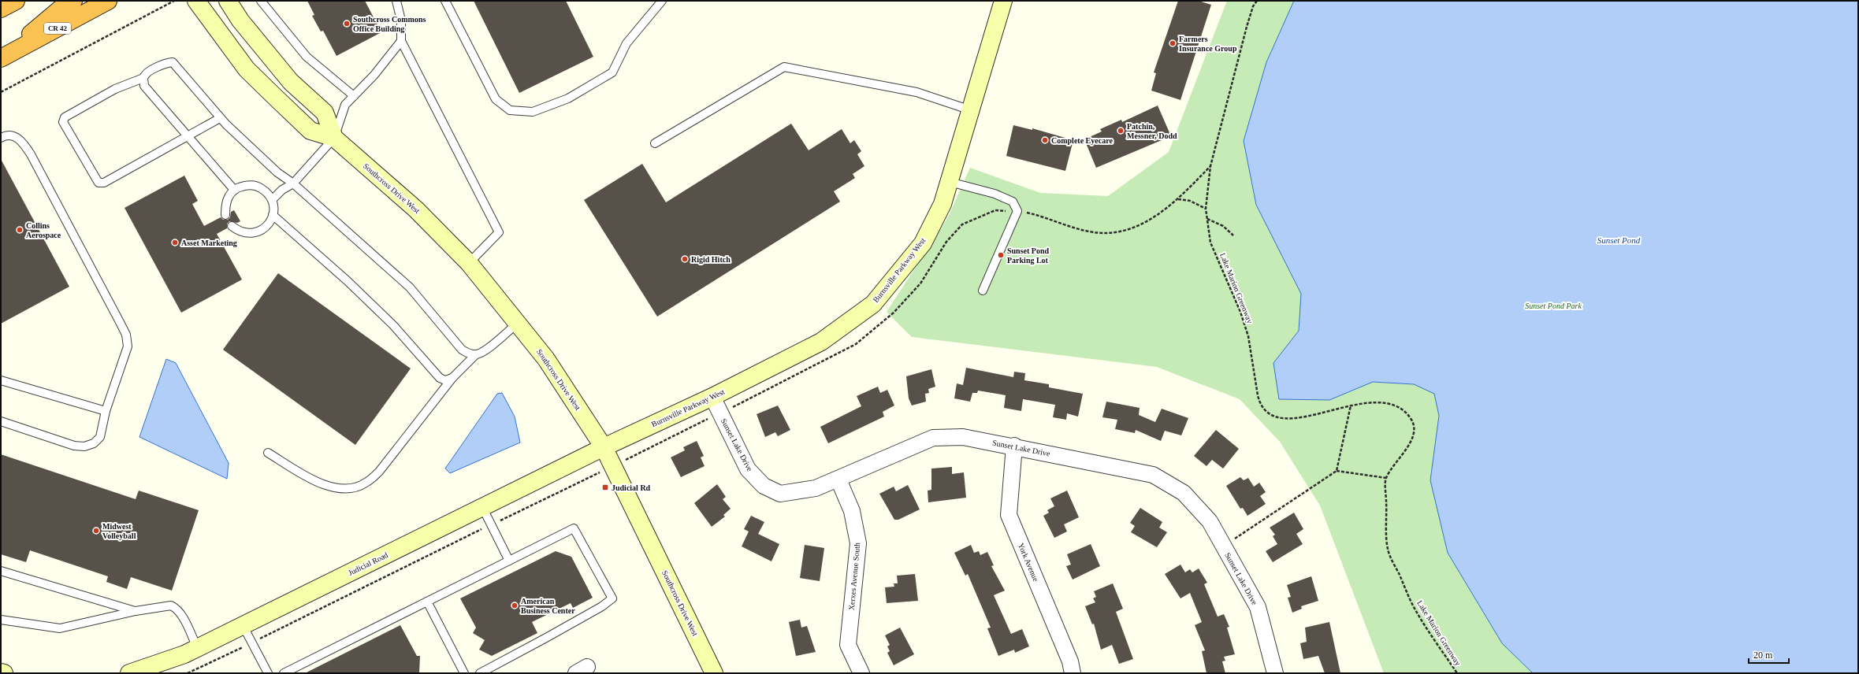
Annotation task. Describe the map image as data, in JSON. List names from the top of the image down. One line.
{"streets":{"highway":["CR 42"],"street":["Southcross Drive West","Burnsville Parkway West","Sunset Lake Drive","York Avenue","Judicial Road","Xerxes Avenue South"],"path":["Lake Marion Greenway"]},"crossings":[["Southcross Drive West","Burnsville Parkway West"],["Southcross Drive West","Judicial Road"],["Burnsville Parkway West","Sunset Lake Drive"],["Burnsville Parkway West","Judicial Road"],["Sunset Lake Drive","York Avenue"],["Sunset Lake Drive","Xerxes Avenue South"]],"water":["Sunset Pond"],"parks":["Sunset Pond Park"],"places":{"other":["Southcross Commons Office Building","Farmers Insurance Group","Patchin, Messner, Dodd","Complete Eyecare","Collins Aerospace","Asset Marketing","Sunset Pond Parking Lot","Rigid Hitch","Midwest Volleyball","American Business Center"],"transit":["Judicial Rd"]},"scale_bar":"20 m"}
